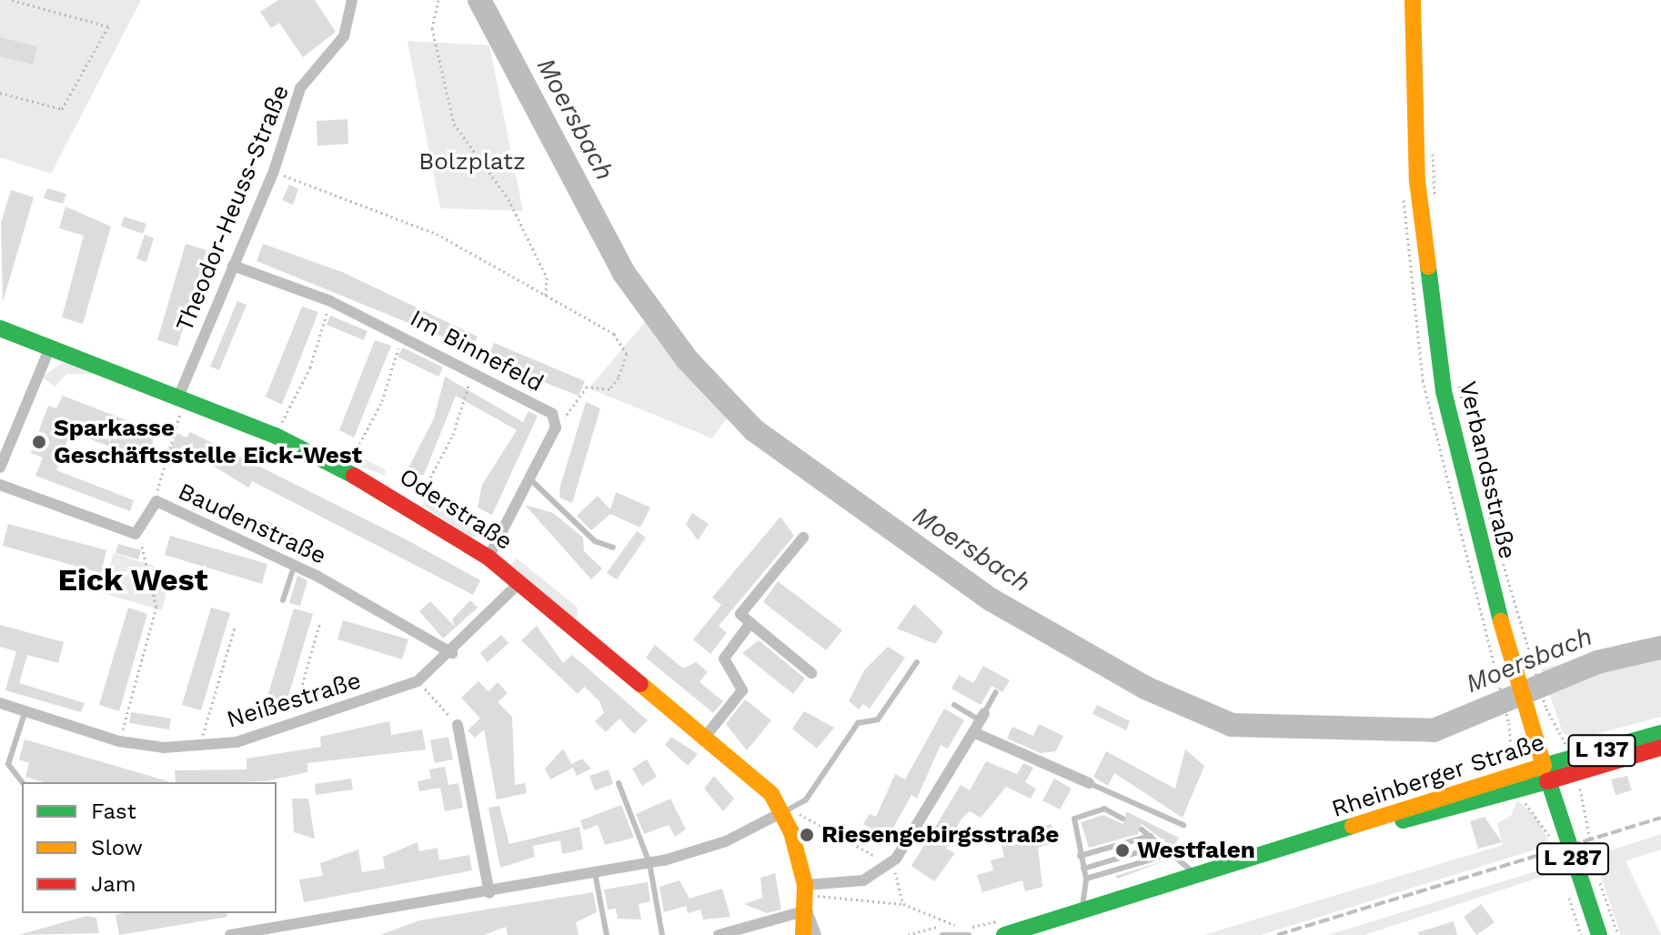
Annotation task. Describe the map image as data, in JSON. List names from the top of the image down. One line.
{"streets":{"main road":["Verbandsstraße","Oderstraße","L 137","Rheinberger Straße","L 287"],"street":["Theodor-Heuss-Straße","Im Binnefeld","Baudenstraße","Neißestraße"]},"crossings":[["Theodor-Heuss-Straße","Im Binnefeld"],["Theodor-Heuss-Straße","Oderstraße"],["Im Binnefeld","Oderstraße"],["Verbandsstraße","Rheinberger Straße"],["Oderstraße","Neißestraße"],["Baudenstraße","Neißestraße"]],"districts":["Eick West"],"water":["Moersbach"],"parks":["Bolzplatz"],"places":["Sparkasse Geschäftsstelle Eick-West","Riesengebirgsstraße","Westfalen"],"legend":["Fast","Slow","Jam"]}
